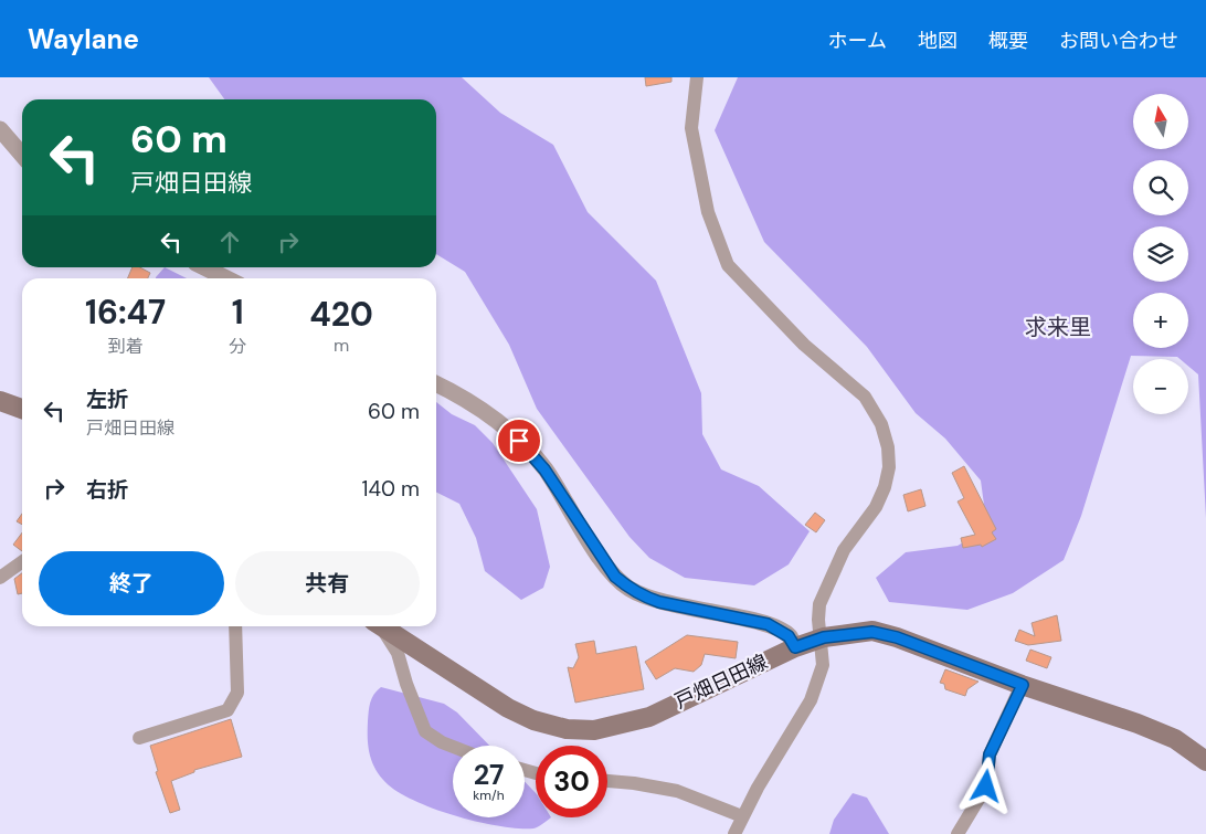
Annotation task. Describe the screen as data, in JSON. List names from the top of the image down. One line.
{"streets":{"main road":["戸畑日田線"]},"districts":["求来里"],"north":"top","page":{"header":"Waylane","nav":["ホーム","地図","概要","お問い合わせ"],"map_buttons":["+","−"],"turn":["60 m","戸畑日田線"],"eta":["16:47","到着","1","分","420","m"],"list":[{"name":"左折","note":"戸畑日田線","value":"60 m"},{"name":"右折","value":"140 m"}],"buttons":["終了","共有"],"speed":"27 km/h","limit":"30"}}
